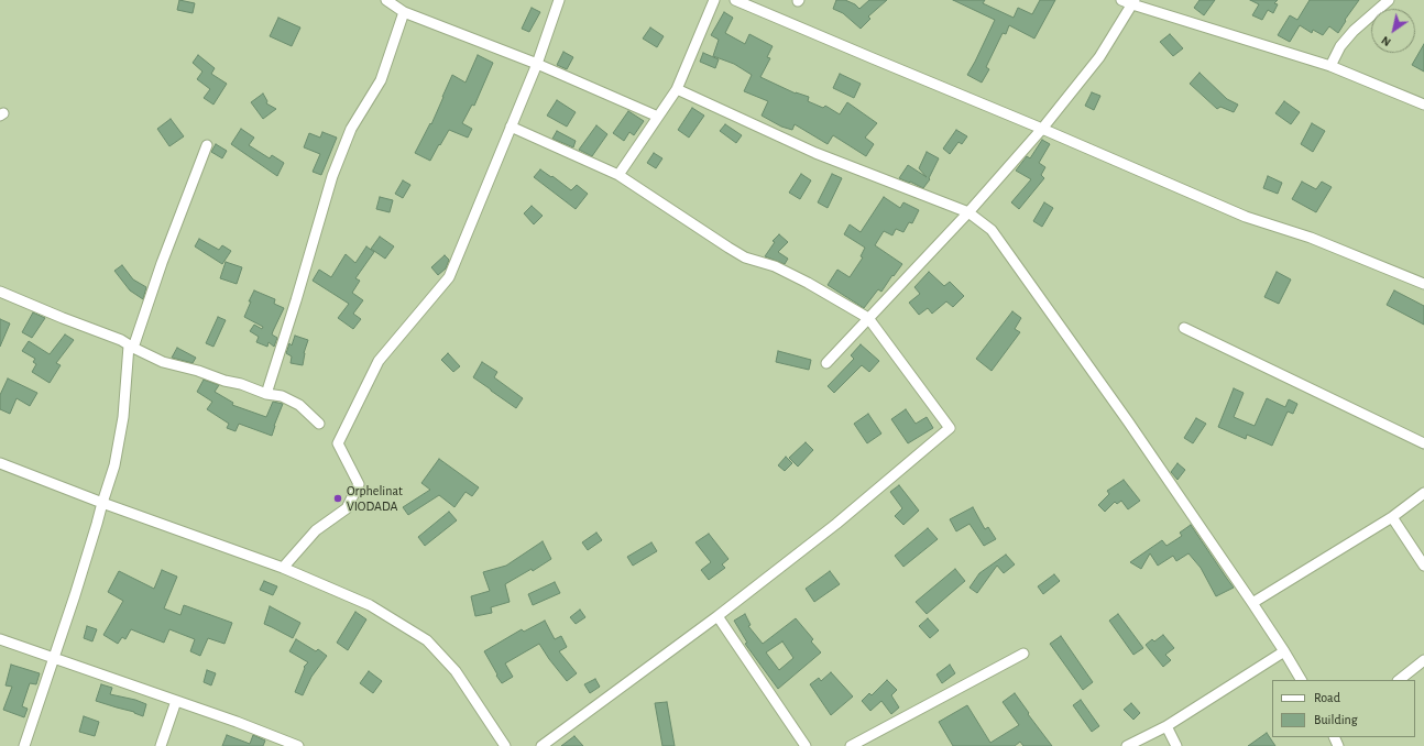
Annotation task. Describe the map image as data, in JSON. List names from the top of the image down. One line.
{"places":["Orphelinat VIODADA"],"legend":["Road","Building"],"north":"bottom left"}
